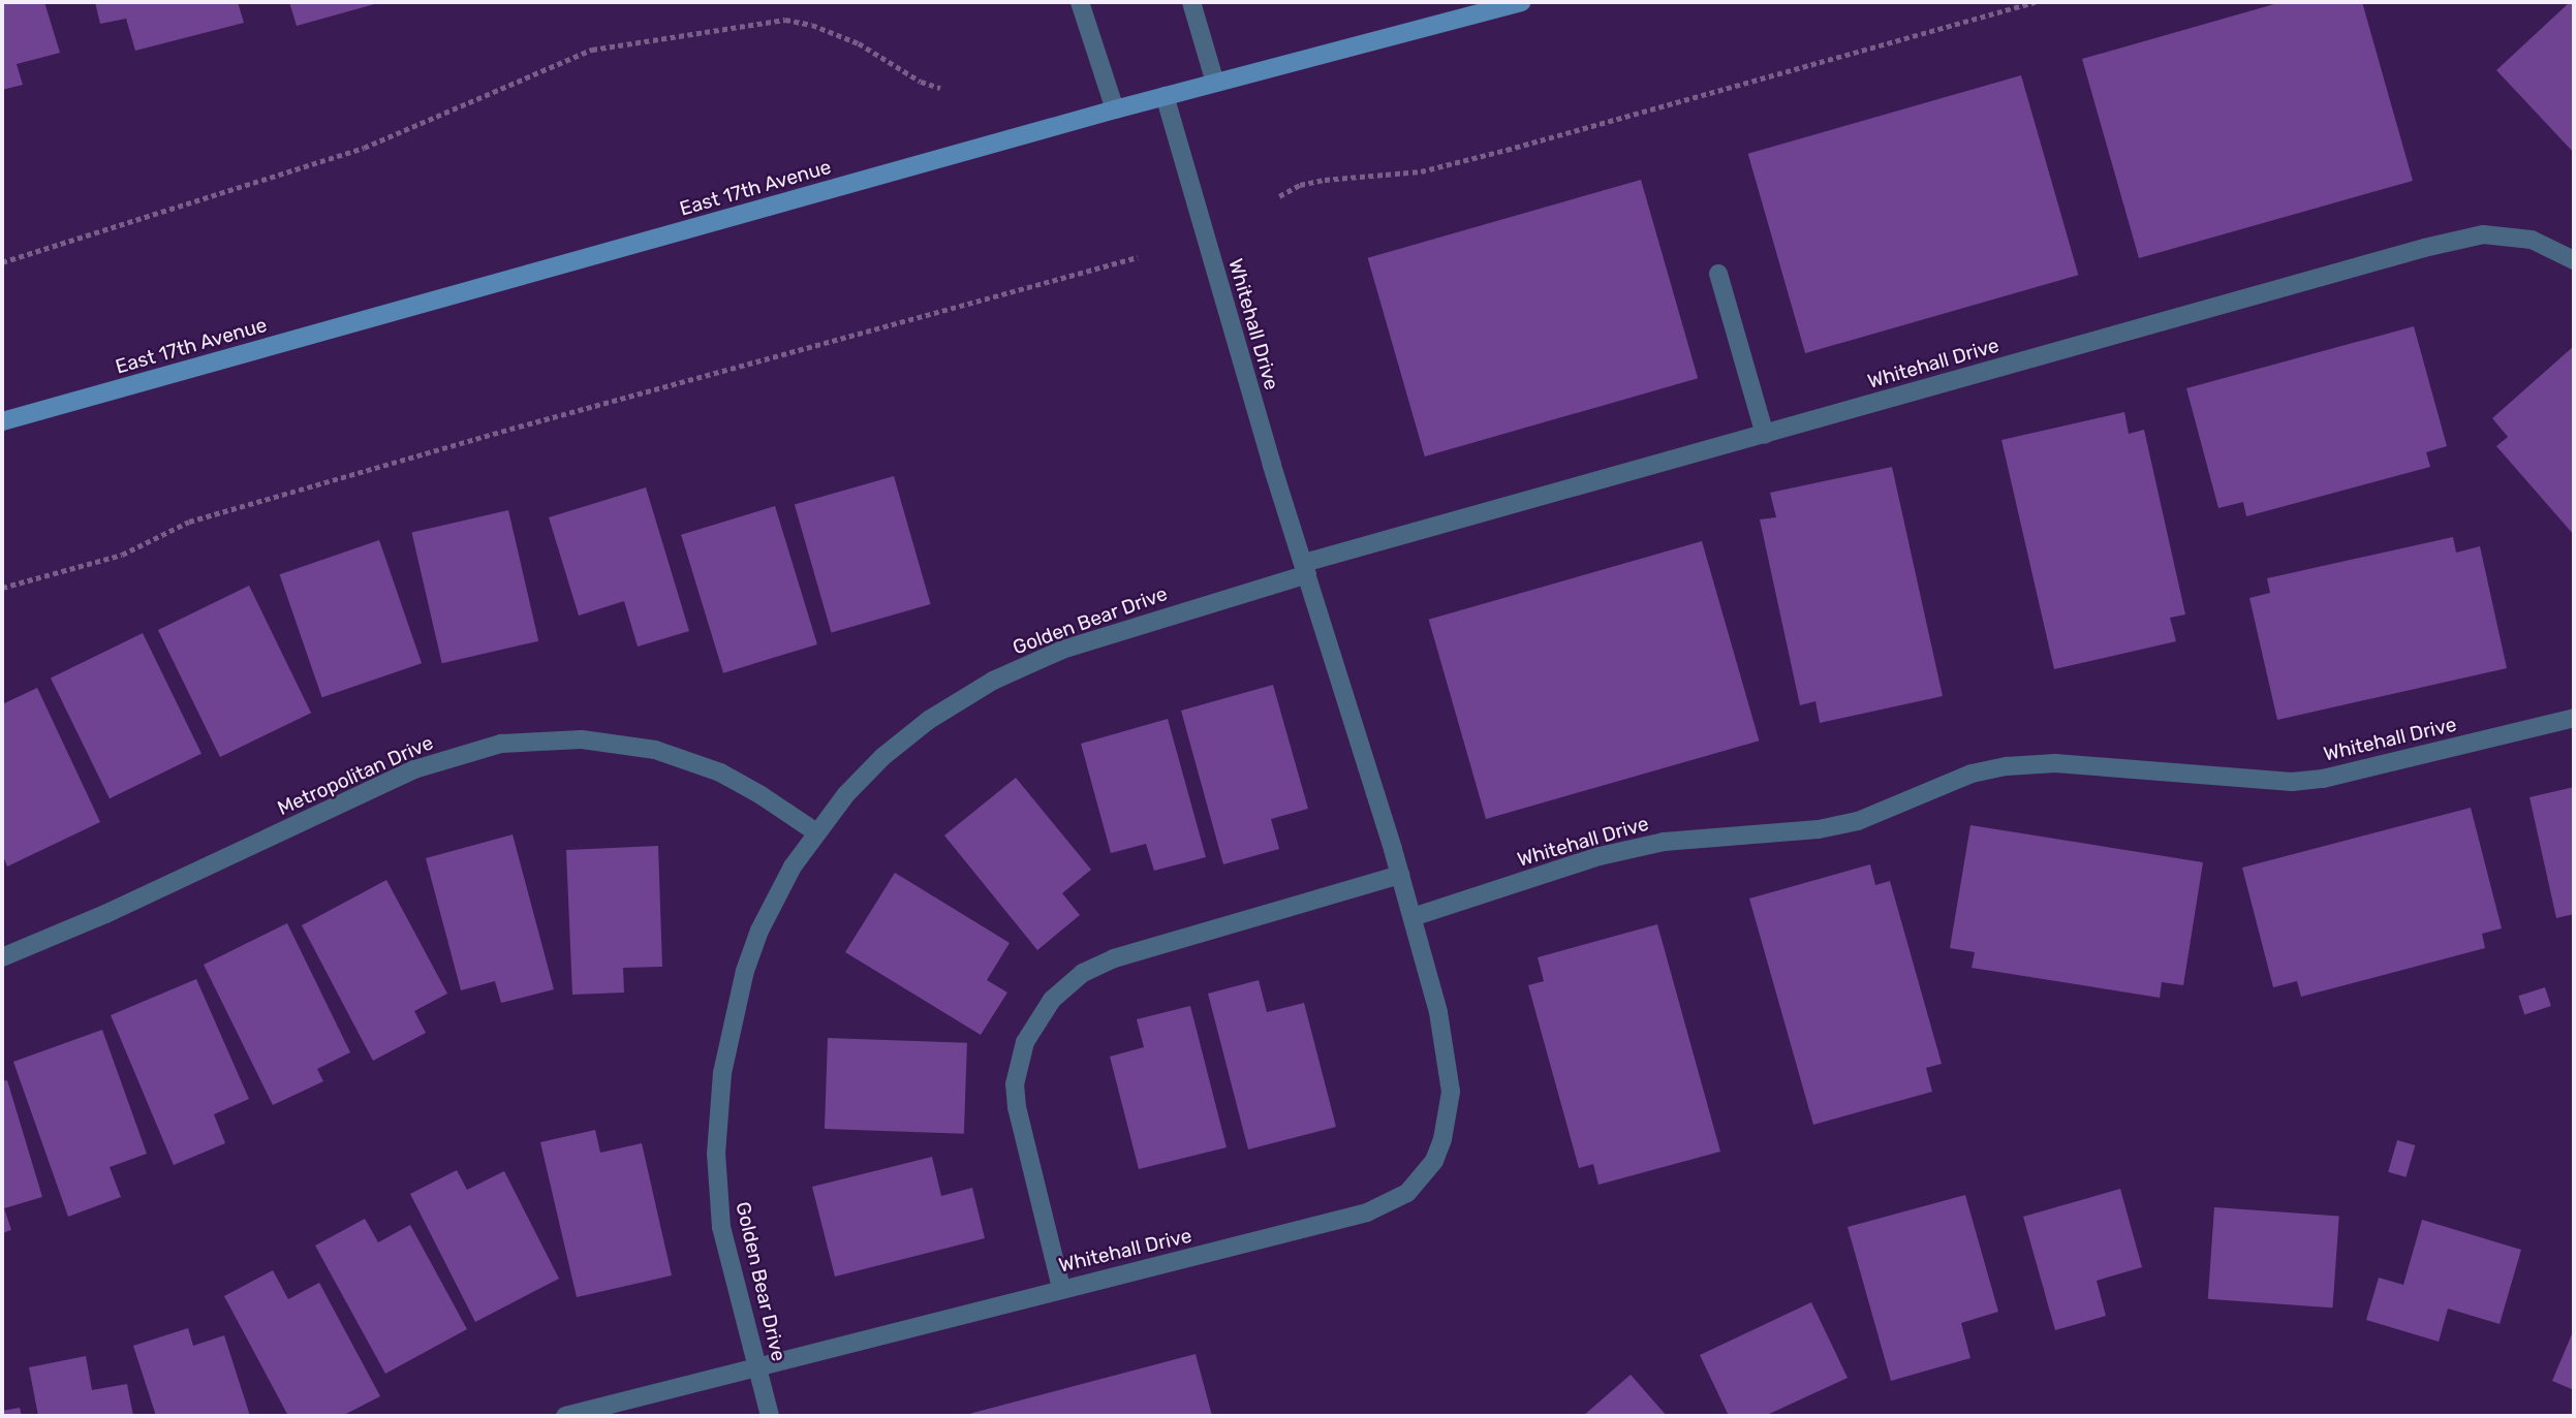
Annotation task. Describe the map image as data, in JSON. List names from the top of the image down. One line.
{"streets":{"main road":["East 17th Avenue"],"street":["Whitehall Drive","Golden Bear Drive","Metropolitan Drive"]},"crossings":[["East 17th Avenue","Whitehall Drive"],["Whitehall Drive","Golden Bear Drive"],["Golden Bear Drive","Metropolitan Drive"]]}
